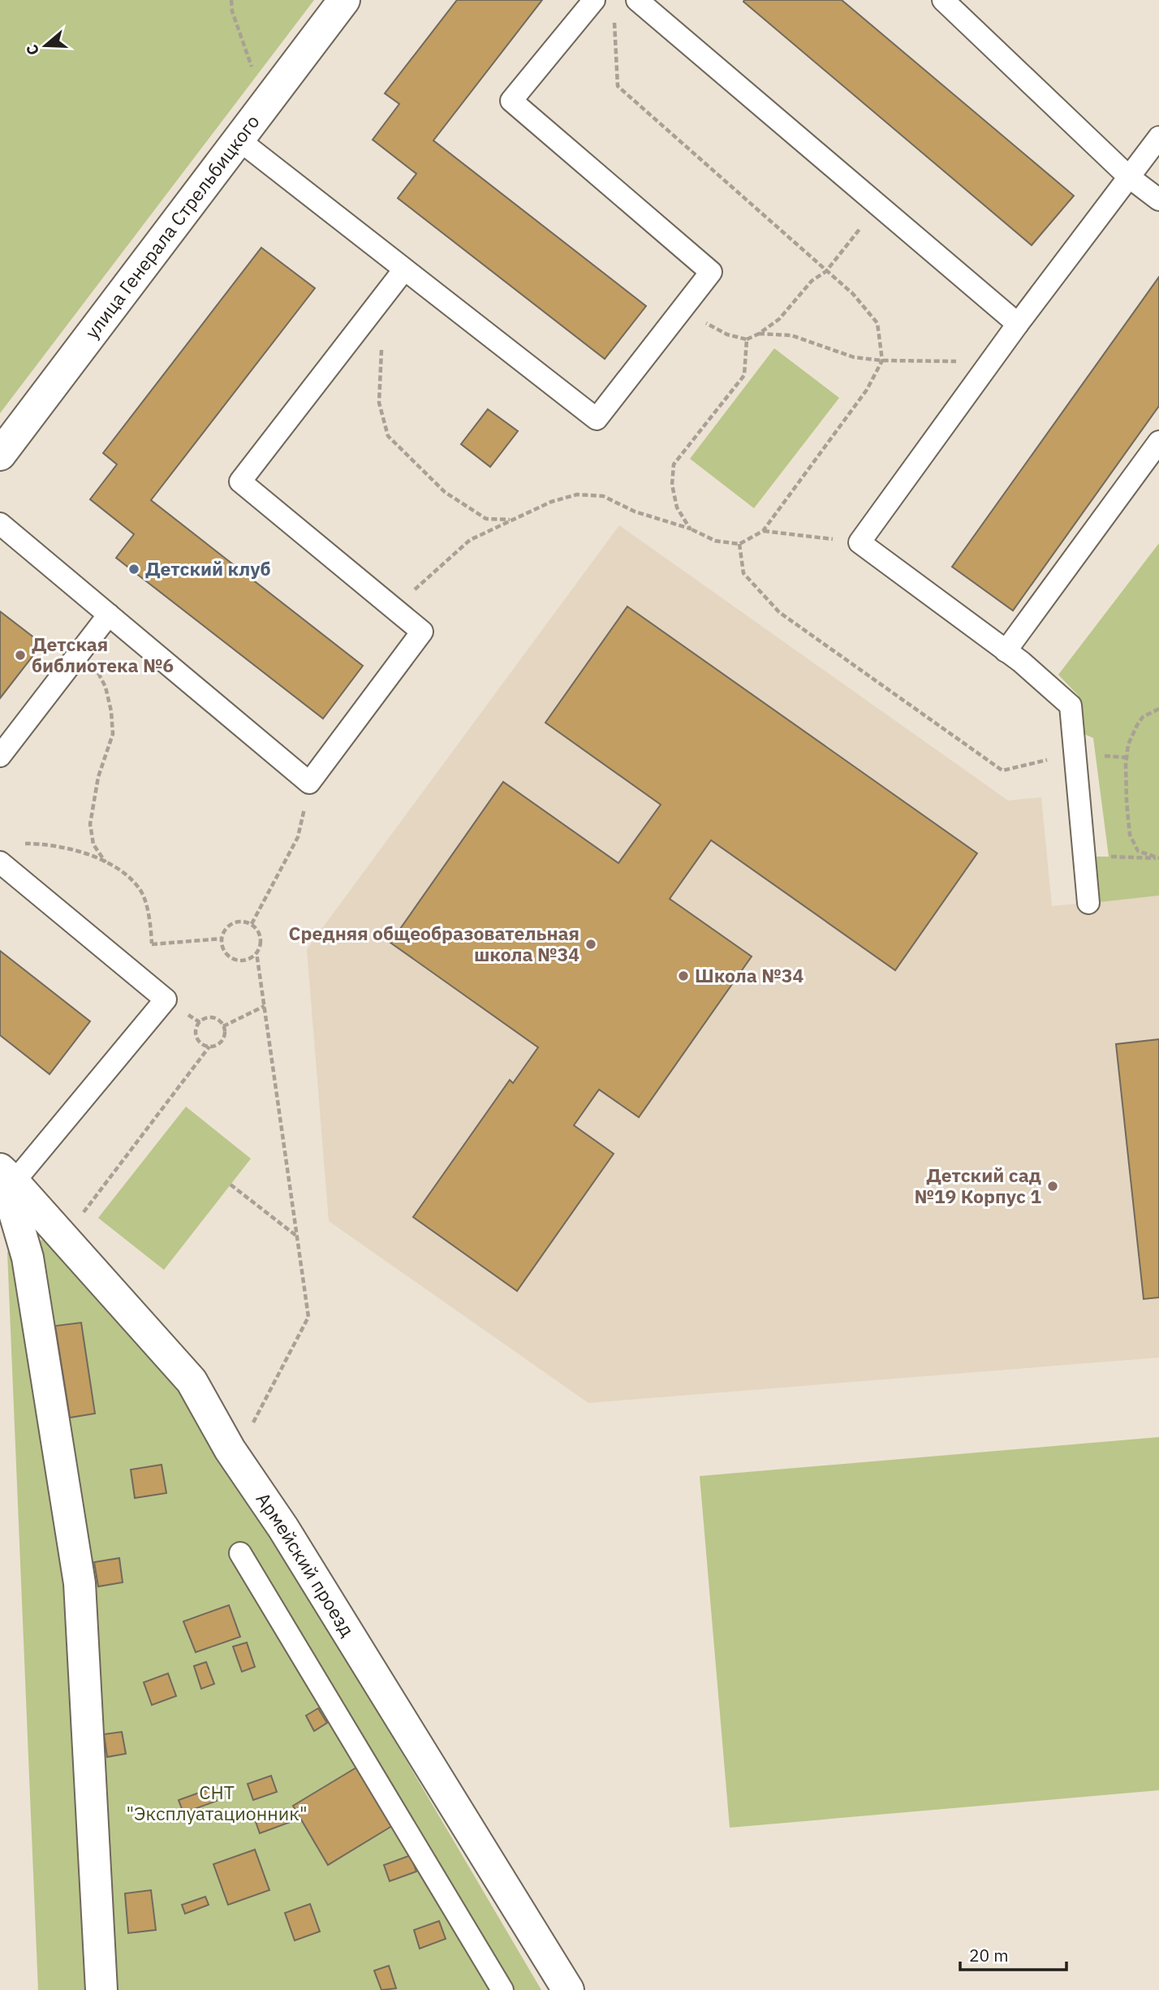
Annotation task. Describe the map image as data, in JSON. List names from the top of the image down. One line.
{"streets":{"street":["улица Генерала Стрельбицкого","Армейский проезд"]},"parks":["СНТ \"Эксплуатационник\""],"places":["Детский клуб","Детская библиотека №6","Средняя общеобразовательная школа №34","Школа №34","Детский сад №19 Корпус 1"],"scale_bar":"20 m","north":"left"}
